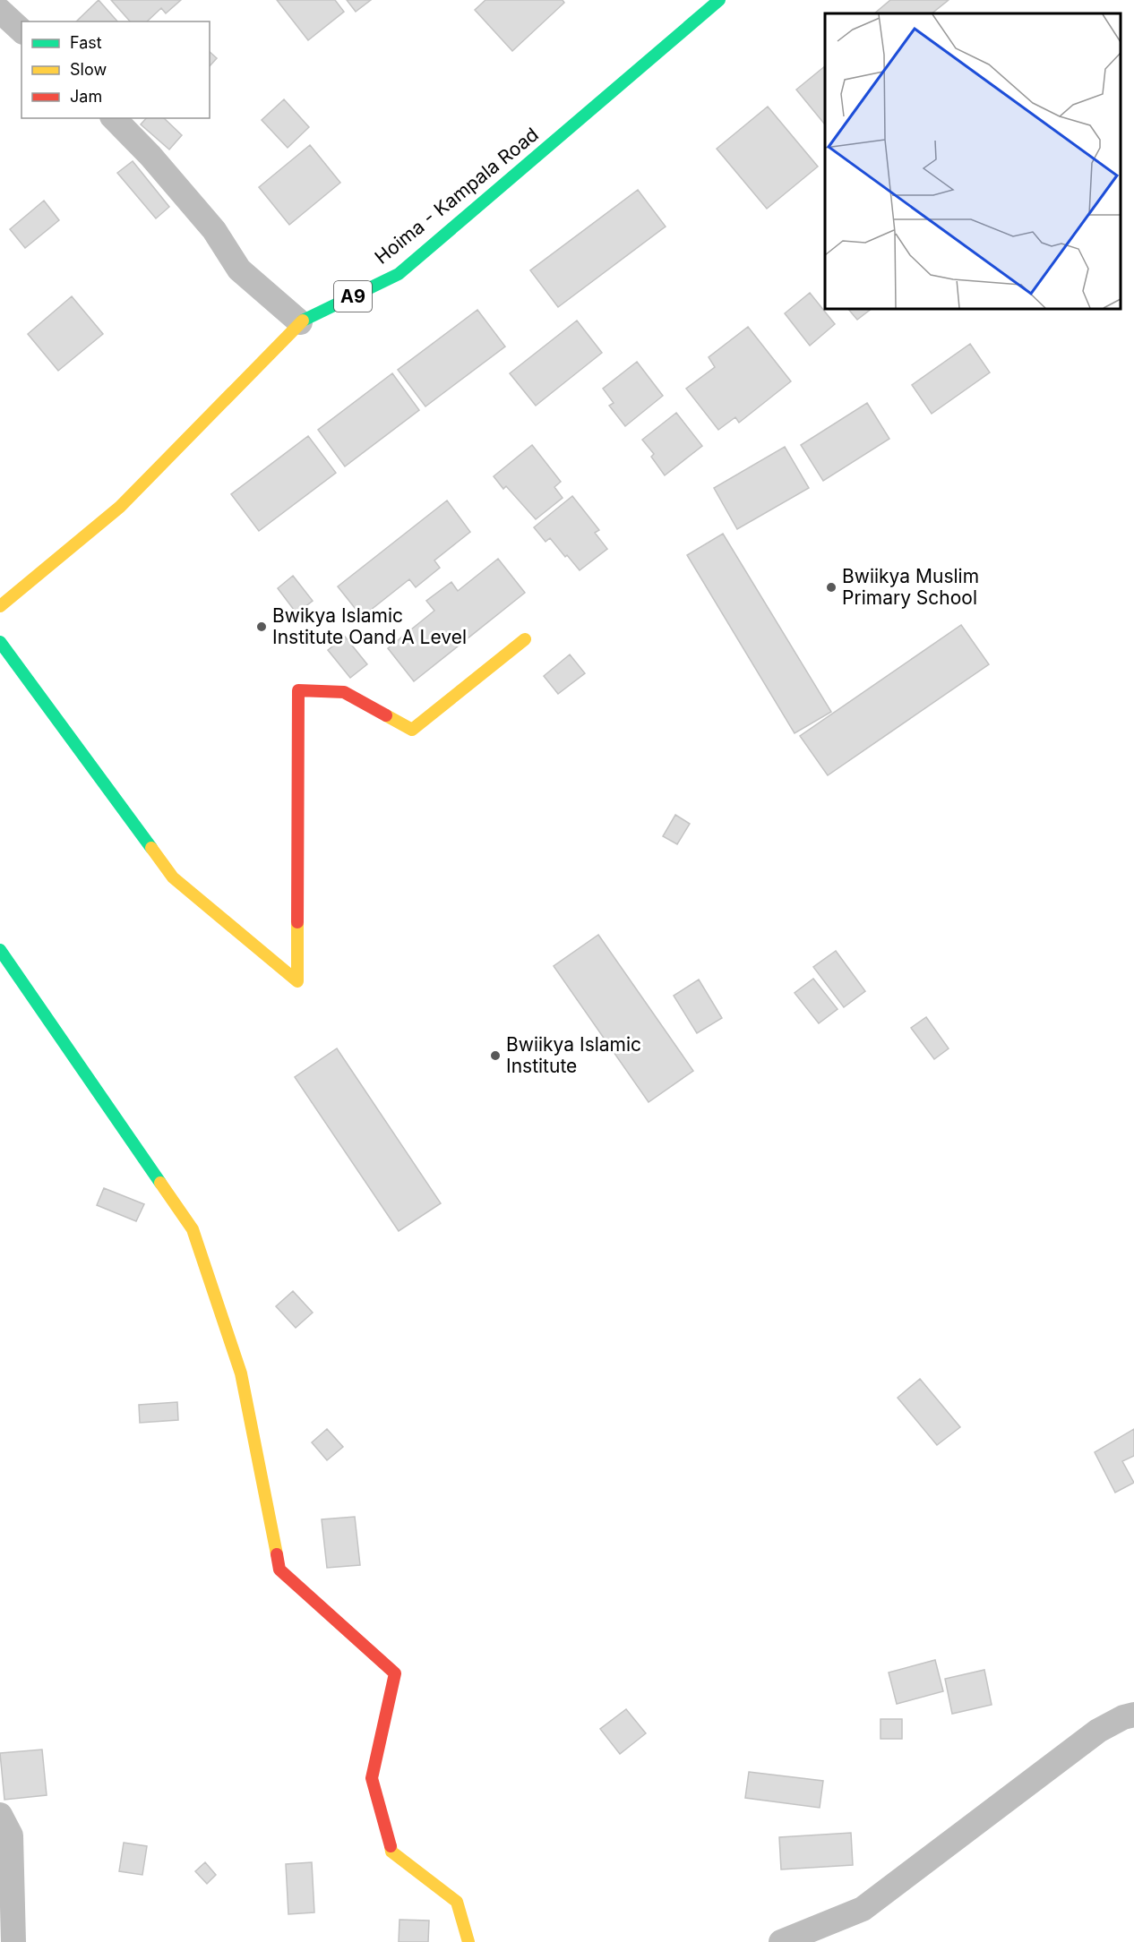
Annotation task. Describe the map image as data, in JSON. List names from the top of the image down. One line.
{"streets":{"street":["Hoima - Kampala Road","A9"]},"places":["Bwiikya Muslim Primary School","Bwikya Islamic Institute Oand A Level","Bwiikya Islamic Institute"],"legend":["Fast","Slow","Jam"]}
